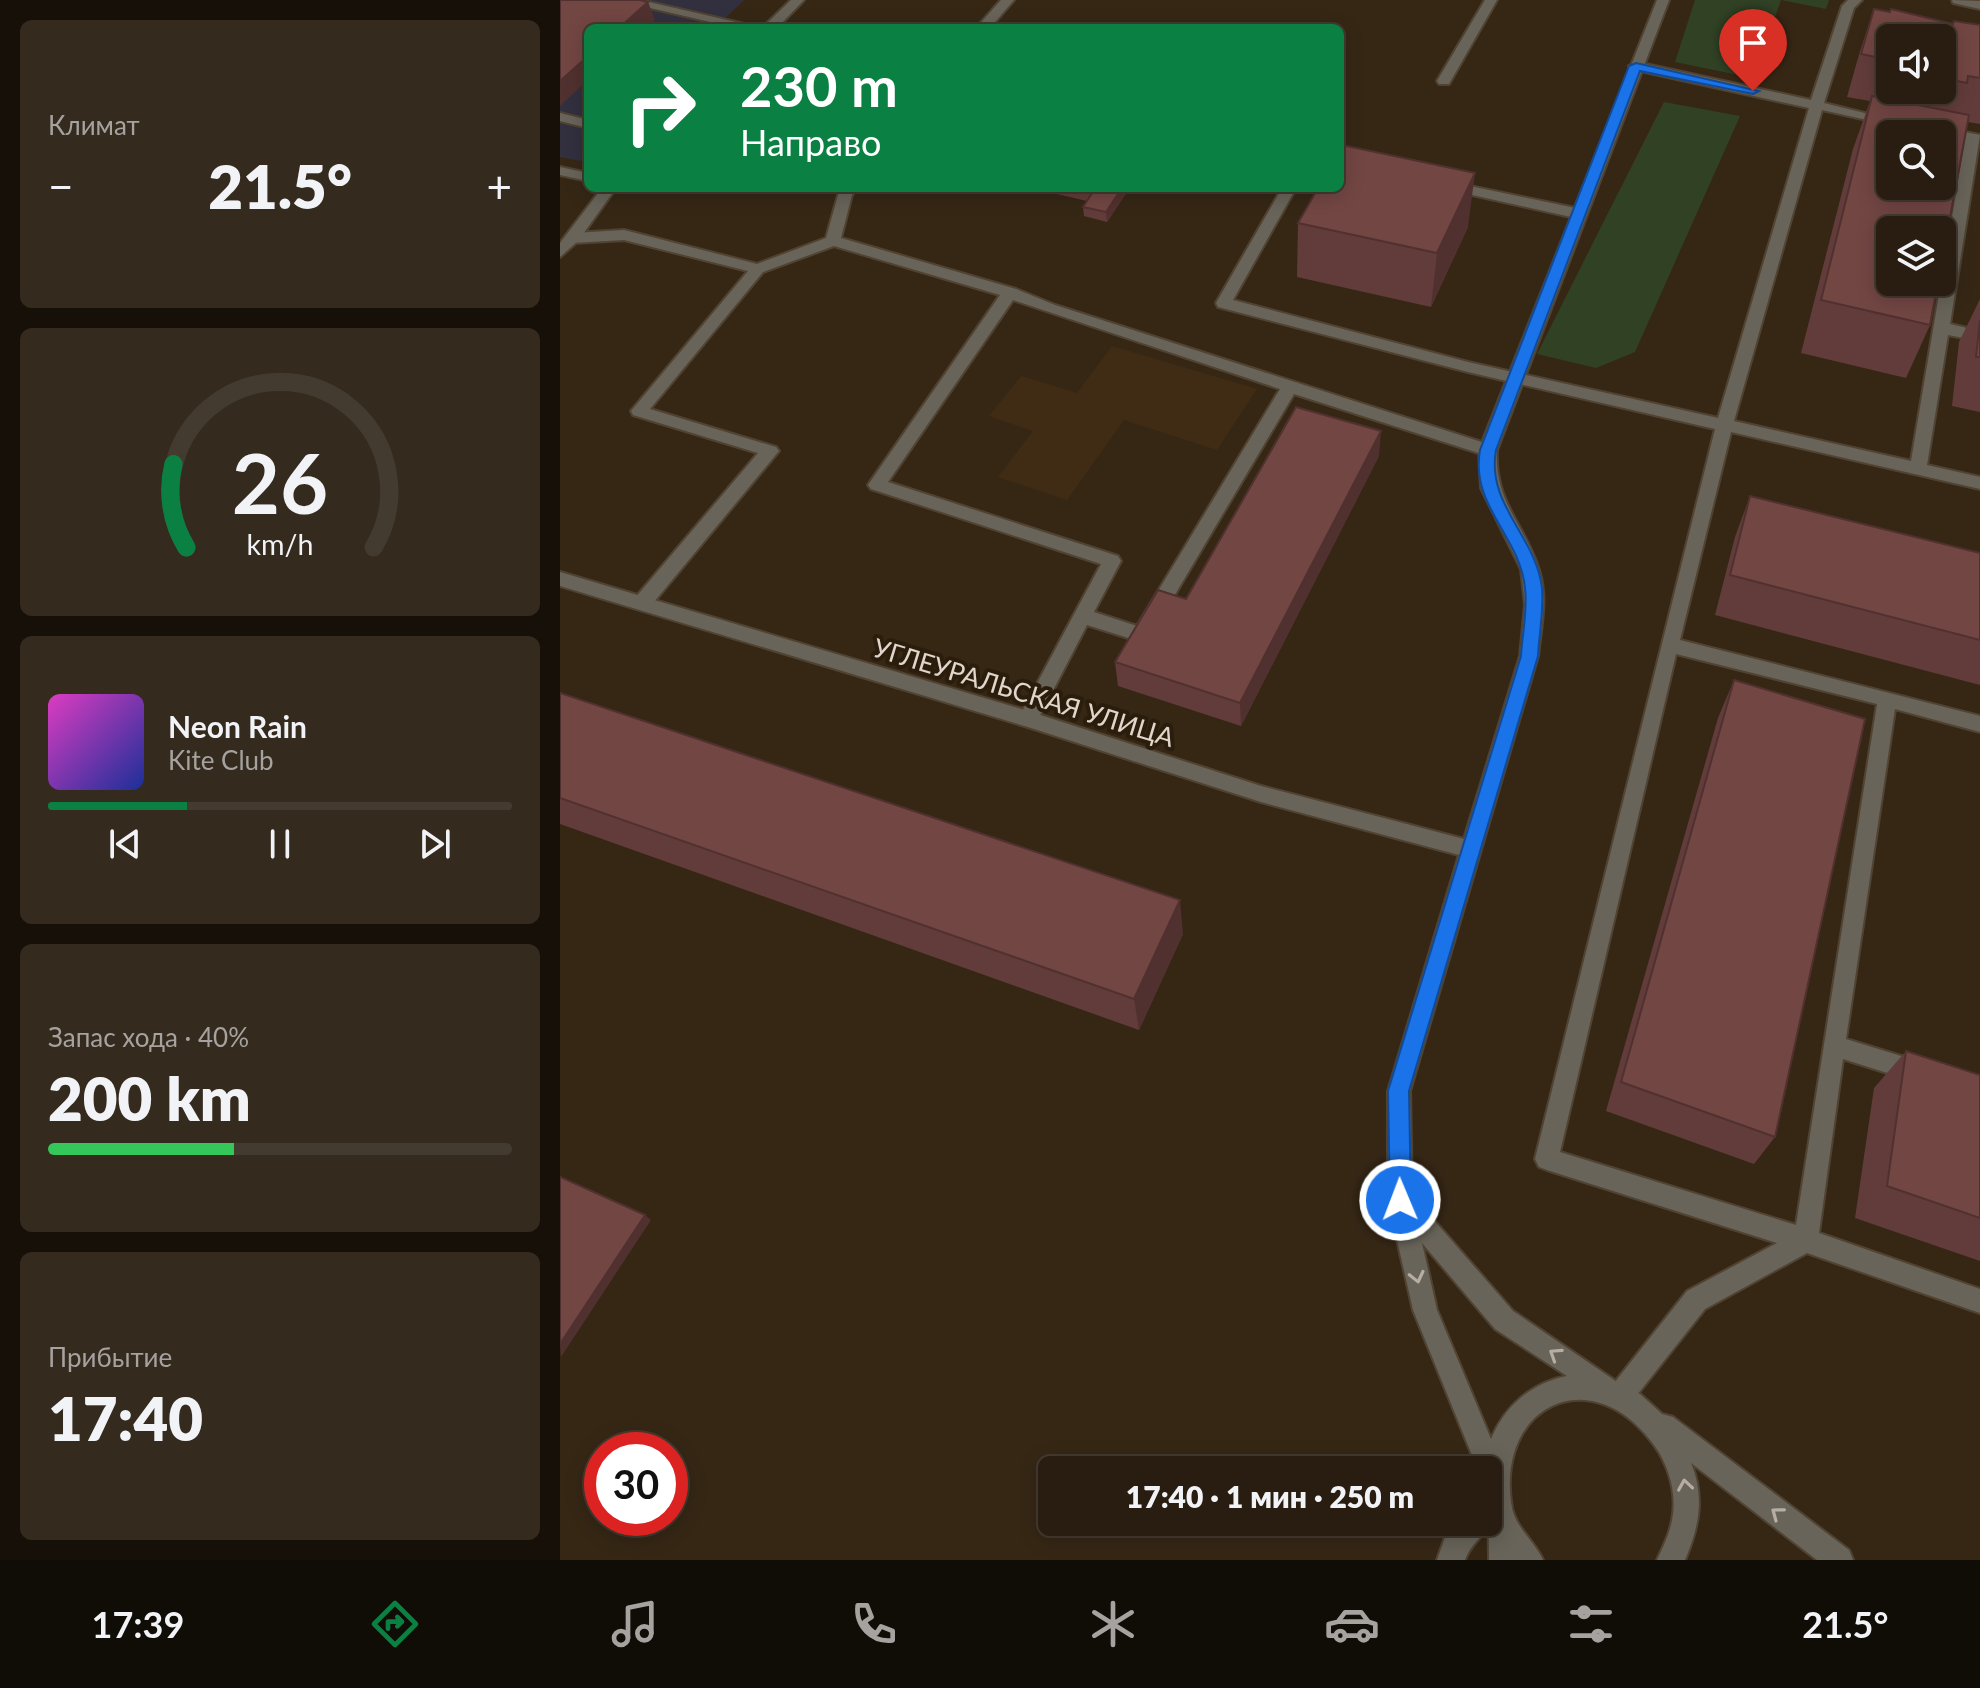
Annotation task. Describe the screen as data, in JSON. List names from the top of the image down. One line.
{"streets":{"street":["УГЛЕУРАЛЬСКАЯ УЛИЦА"]},"page":{"tile":["Климат",["Запас хода · 40%","200 km"],["Прибытие","17:40"]],"turn":["230 m","Направо"],"heat":["−","21.5°","+"],"song":["Neon Rain","Kite Club"],"limit":"30","trip":"17:40 · 1 мин · 250 m","tabs":["17:39","21.5°"],"gauge":["26","km/h"]}}
